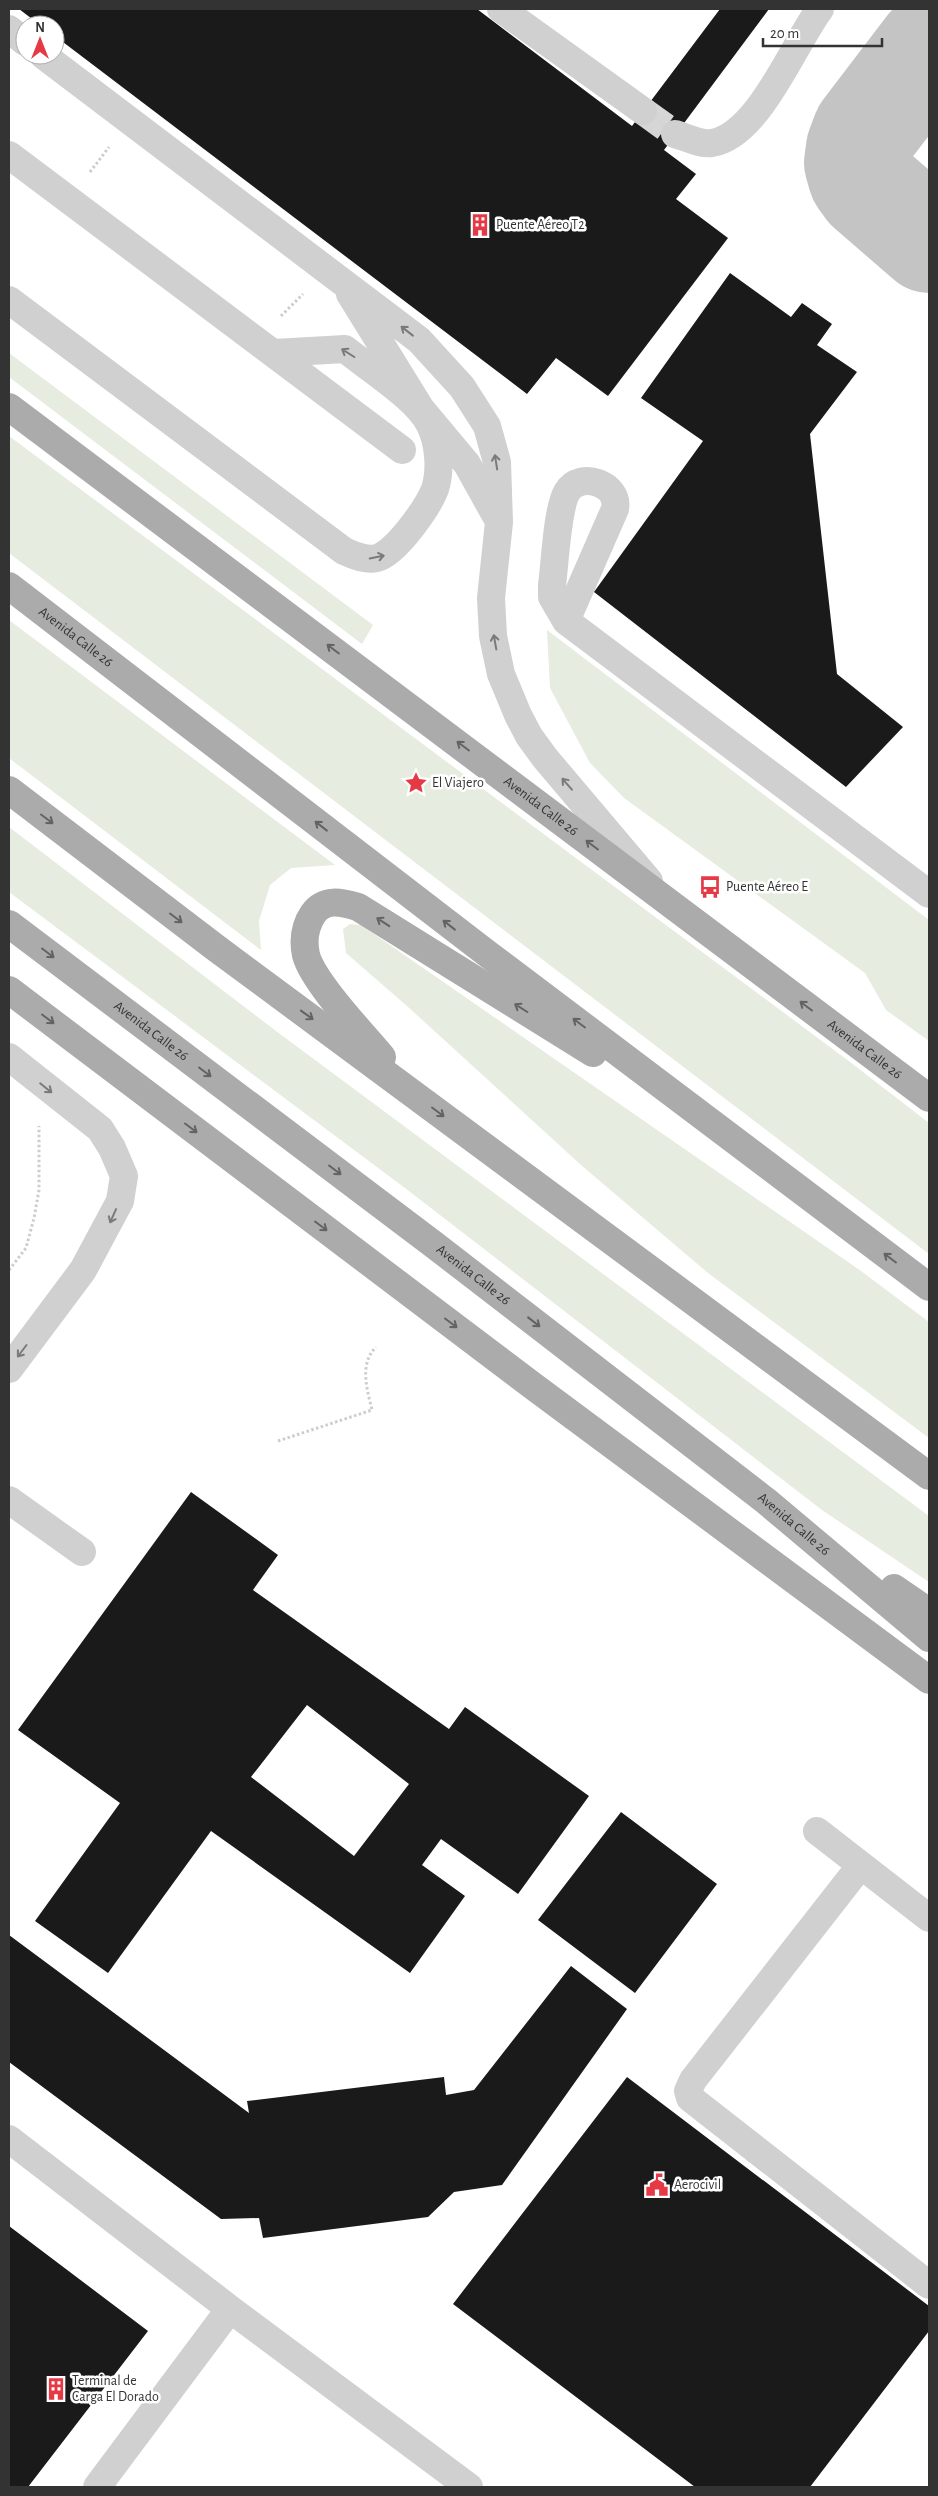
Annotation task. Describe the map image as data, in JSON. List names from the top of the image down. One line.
{"streets":{"main road":["Avenida Calle 26"]},"places":{"building":["Puente Aéreo T2","Terminal de Carga El Dorado"],"place":["El Viajero"],"bus stop":["Puente Aéreo E"],"public building":["Aerocivil"]},"scale_bar":"20 m","north":"top"}
